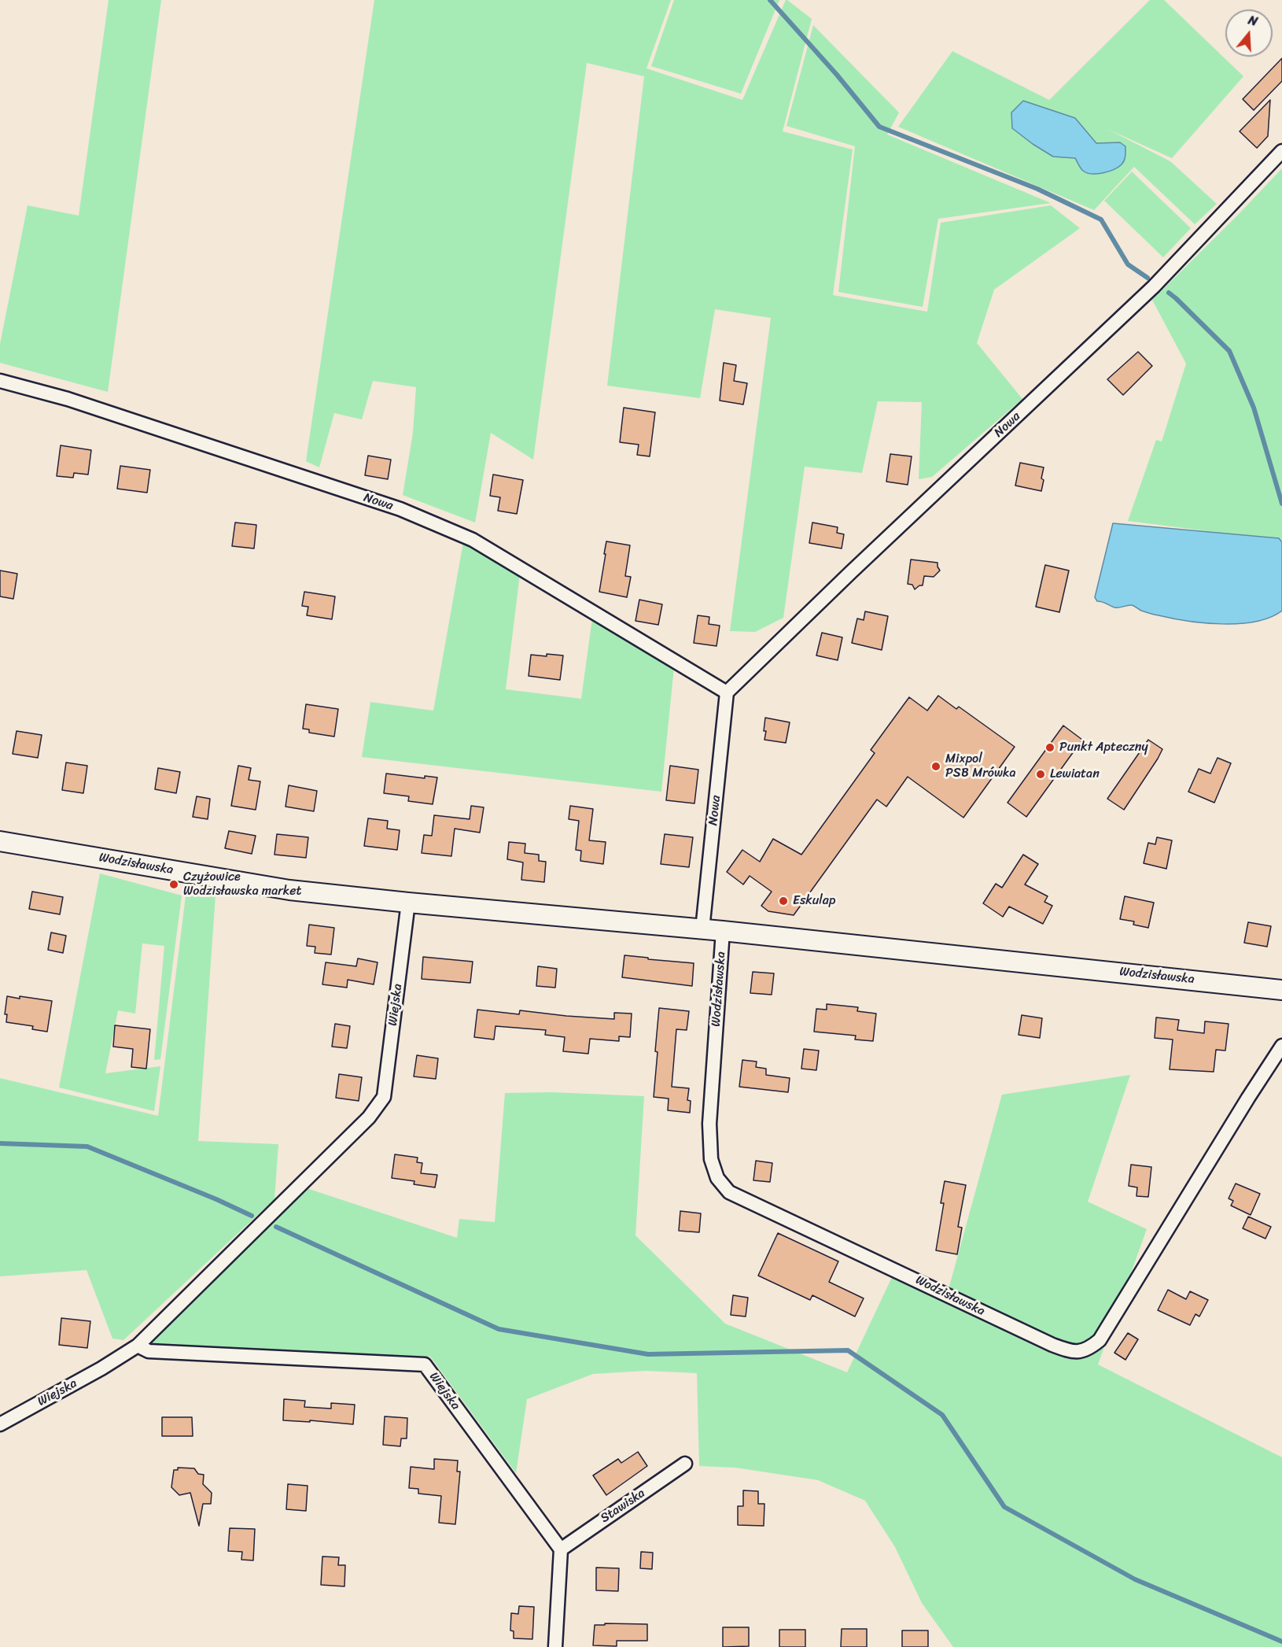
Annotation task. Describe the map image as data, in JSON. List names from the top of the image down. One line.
{"streets":{"street":["Nowa","Wodzisławska","Wiejska","Stawiska"]},"crossings":[["Nowa","Wodzisławska"],["Wodzisławska","Wiejska"],["Wiejska","Stawiska"]],"places":["Punkt Apteczny","Mixpol PSB Mrówka","Lewiatan","Czyżowice Wodzisławska market","Eskulap"],"north":"top"}
